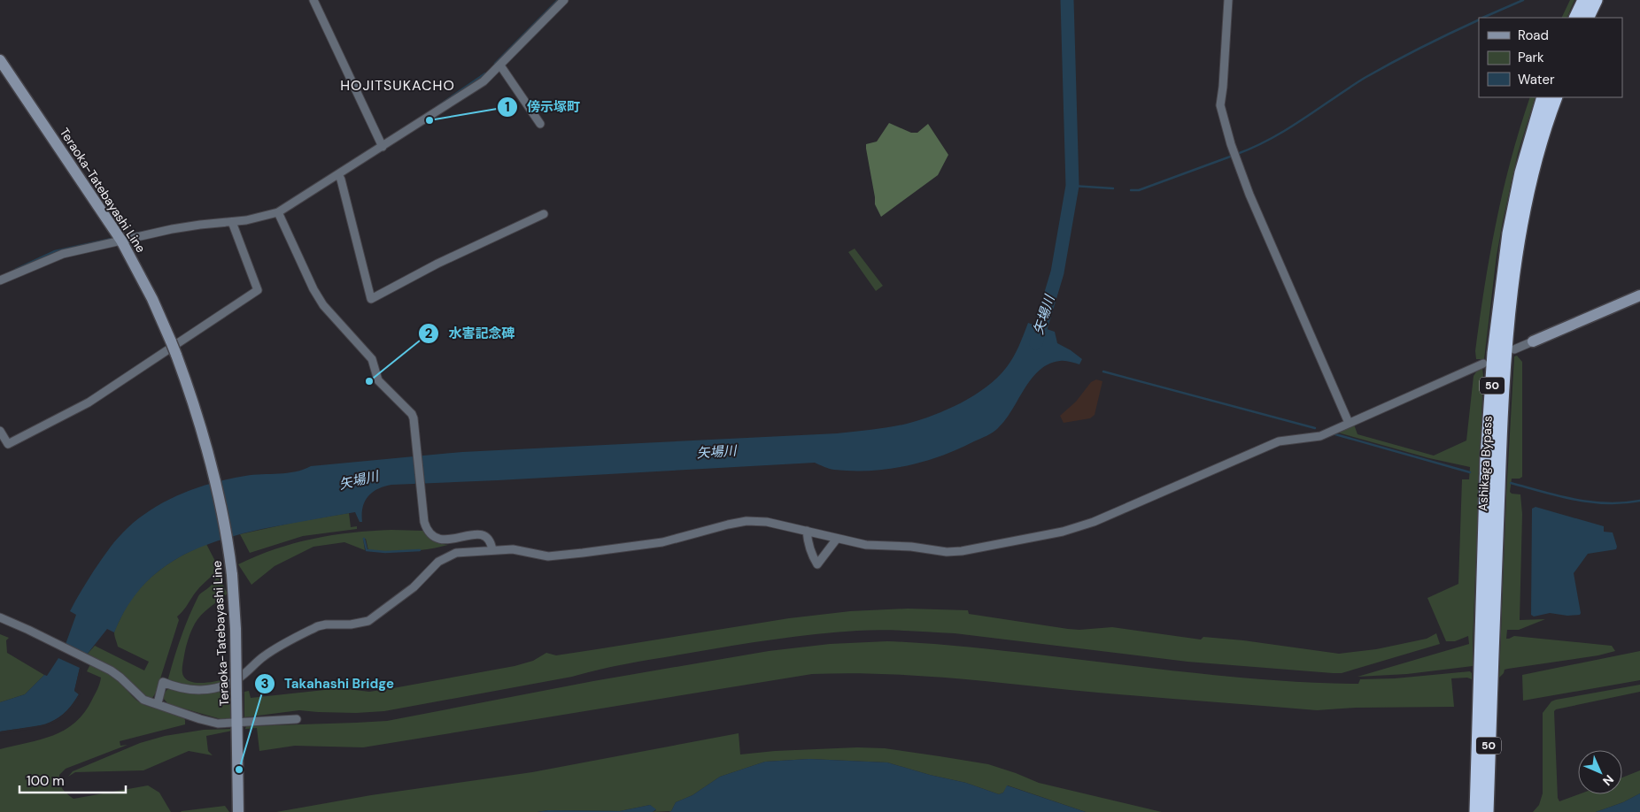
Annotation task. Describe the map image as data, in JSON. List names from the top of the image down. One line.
{"streets":{"highway":["50","Ashikaga Bypass"],"main road":["Teraoka-Tatebayashi Line"]},"districts":["HOJITSUKACHO"],"water":["矢場川"],"places":["傍示塚町","水害記念碑","Takahashi Bridge"],"legend":["Road","Park","Water"],"scale_bar":"100 m","north":"bottom right"}
